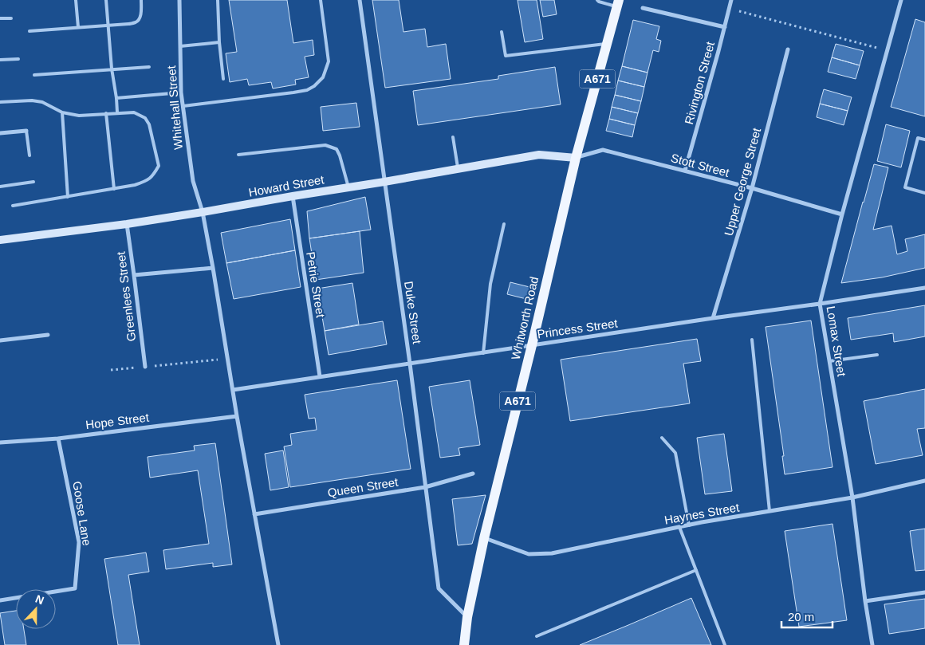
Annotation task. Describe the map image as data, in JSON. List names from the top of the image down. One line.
{"streets":{"main road":["A671","Whitworth Road"],"street":["Rivington Street","Whitehall Street","Stott Street","Upper George Street","Howard Street","Petrie Street","Greenlees Street","Duke Street","Princess Street","Lomax Street","Hope Street","Queen Street","Goose Lane","Haynes Street"]},"crossings":[["Rivington Street","Stott Street"],["Whitehall Street","Howard Street"],["Whitehall Street","Princess Street"],["Whitehall Street","Hope Street"],["Whitehall Street","Queen Street"],["Stott Street","Upper George Street"],["Stott Street","Howard Street"],["Stott Street","Whitworth Road"],["Stott Street","Lomax Street"],["Upper George Street","Princess Street"],["Howard Street","Petrie Street"],["Howard Street","Greenlees Street"],["Howard Street","Duke Street"],["Howard Street","Whitworth Road"],["Petrie Street","Princess Street"],["Duke Street","Whitworth Road"],["Duke Street","Princess Street"],["Duke Street","Queen Street"],["Whitworth Road","Princess Street"],["Whitworth Road","Haynes Street"],["Princess Street","Lomax Street"],["Lomax Street","Haynes Street"],["Hope Street","Goose Lane"]],"scale_bar":"20 m","north":"top"}
